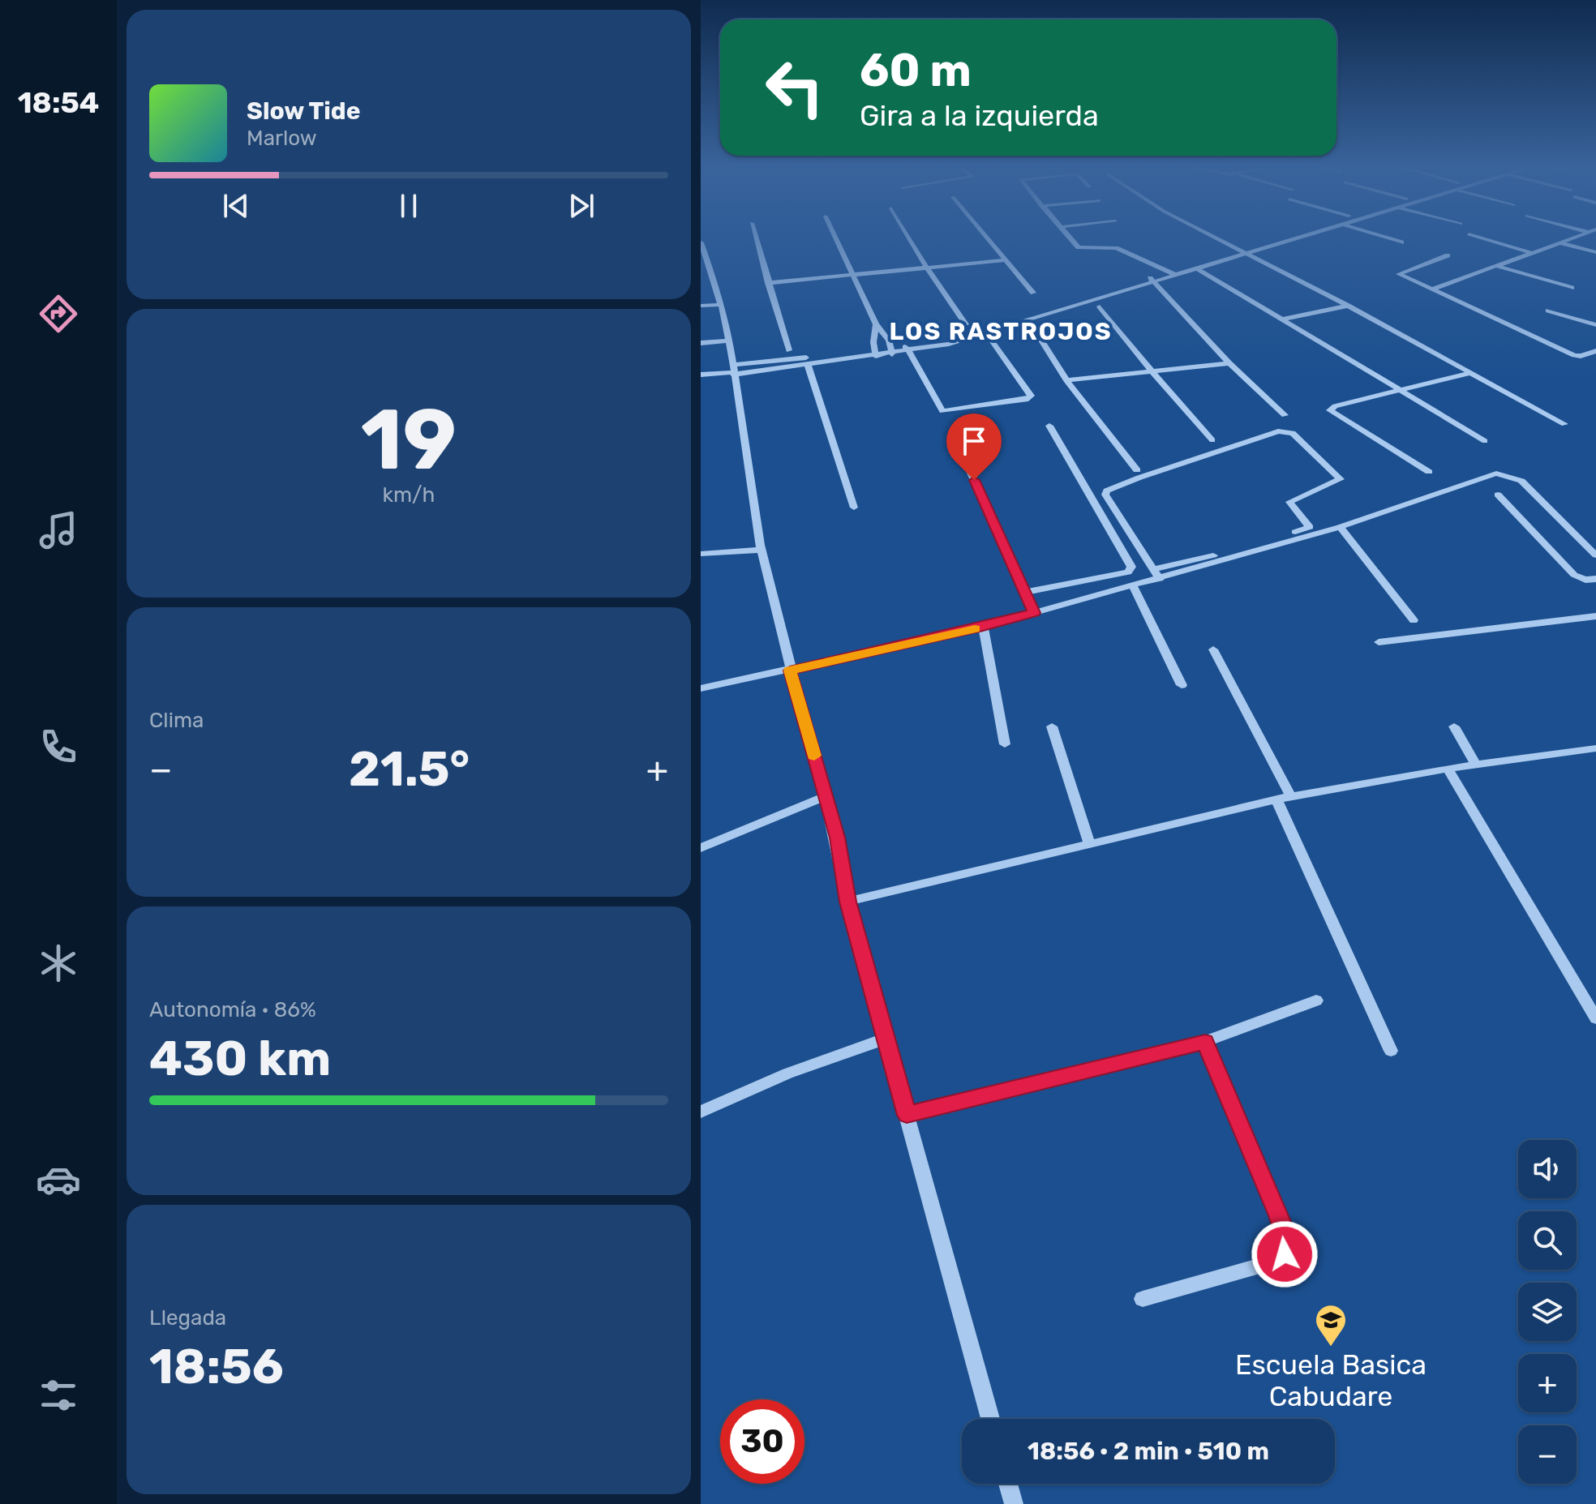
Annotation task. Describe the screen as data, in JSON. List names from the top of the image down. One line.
{"districts":["LOS RASTROJOS"],"places":{"school or university":["Escuela Basica Cabudare"]},"page":{"tabs":"18:54","turn":["60 m","Gira a la izquierda"],"song":["Slow Tide","Marlow"],"tile":[["19","km/h"],"Clima",["Autonomía · 86%","430 km"],["Llegada","18:56"]],"heat":["−","21.5°","+"],"map_buttons":["+","−"],"limit":"30","trip":"18:56 · 2 min · 510 m"}}
